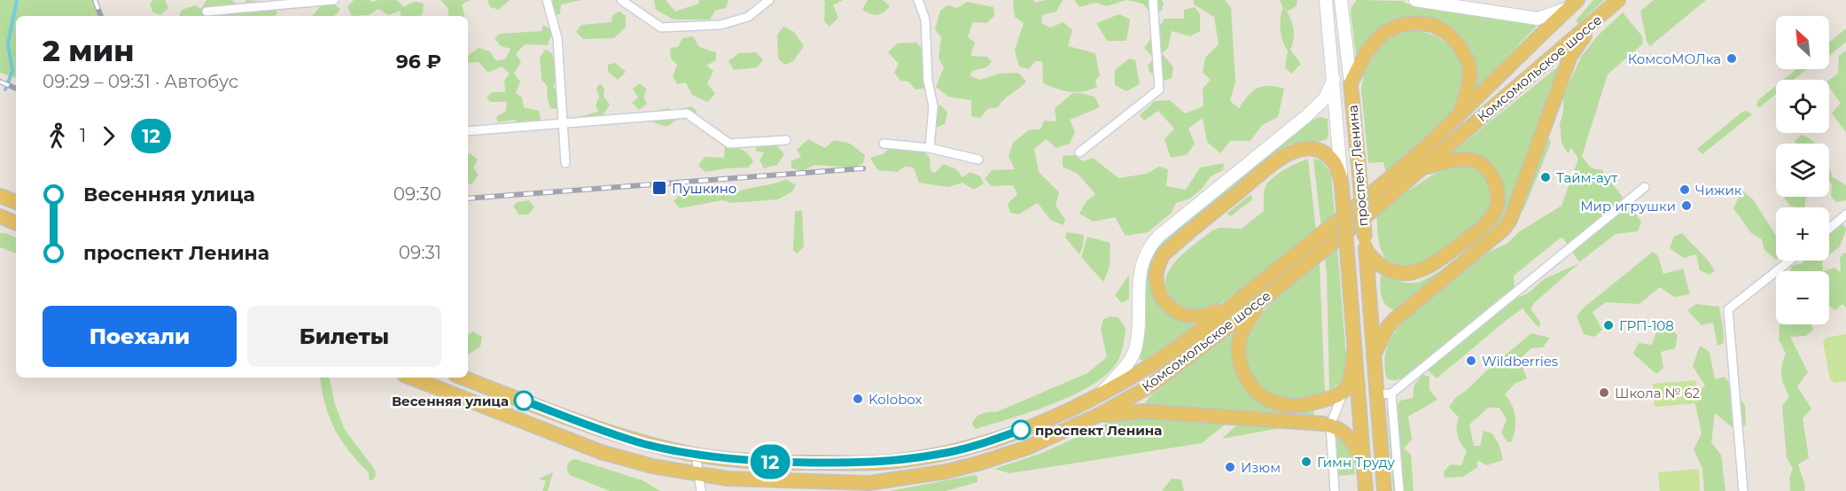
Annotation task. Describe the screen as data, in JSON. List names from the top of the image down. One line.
{"streets":{"main road":["Комсомольское шоссе","проспект Ленина"]},"places":{"other":["КомсоМОЛка","Тайм-аут","Чижик","Мир игрушки","ГРП-108","Wildberries","Школа № 62","Kolobox","Весенняя улица","проспект Ленина","Гимн Труду","Изюм"],"transit":["Пушкино"]},"lines":["bus line 12"],"north":"top left","page":{"on_map":"12","map_buttons":["+","−"],"heading":["2 мин","09:29 – 09:31 · Автобус","96 ₽"],"legs":["1","12"],"list":[{"name":"Весенняя улица","value":"09:30"},{"name":"проспект Ленина","value":"09:31"}],"buttons":["Поехали","Билеты"]}}
